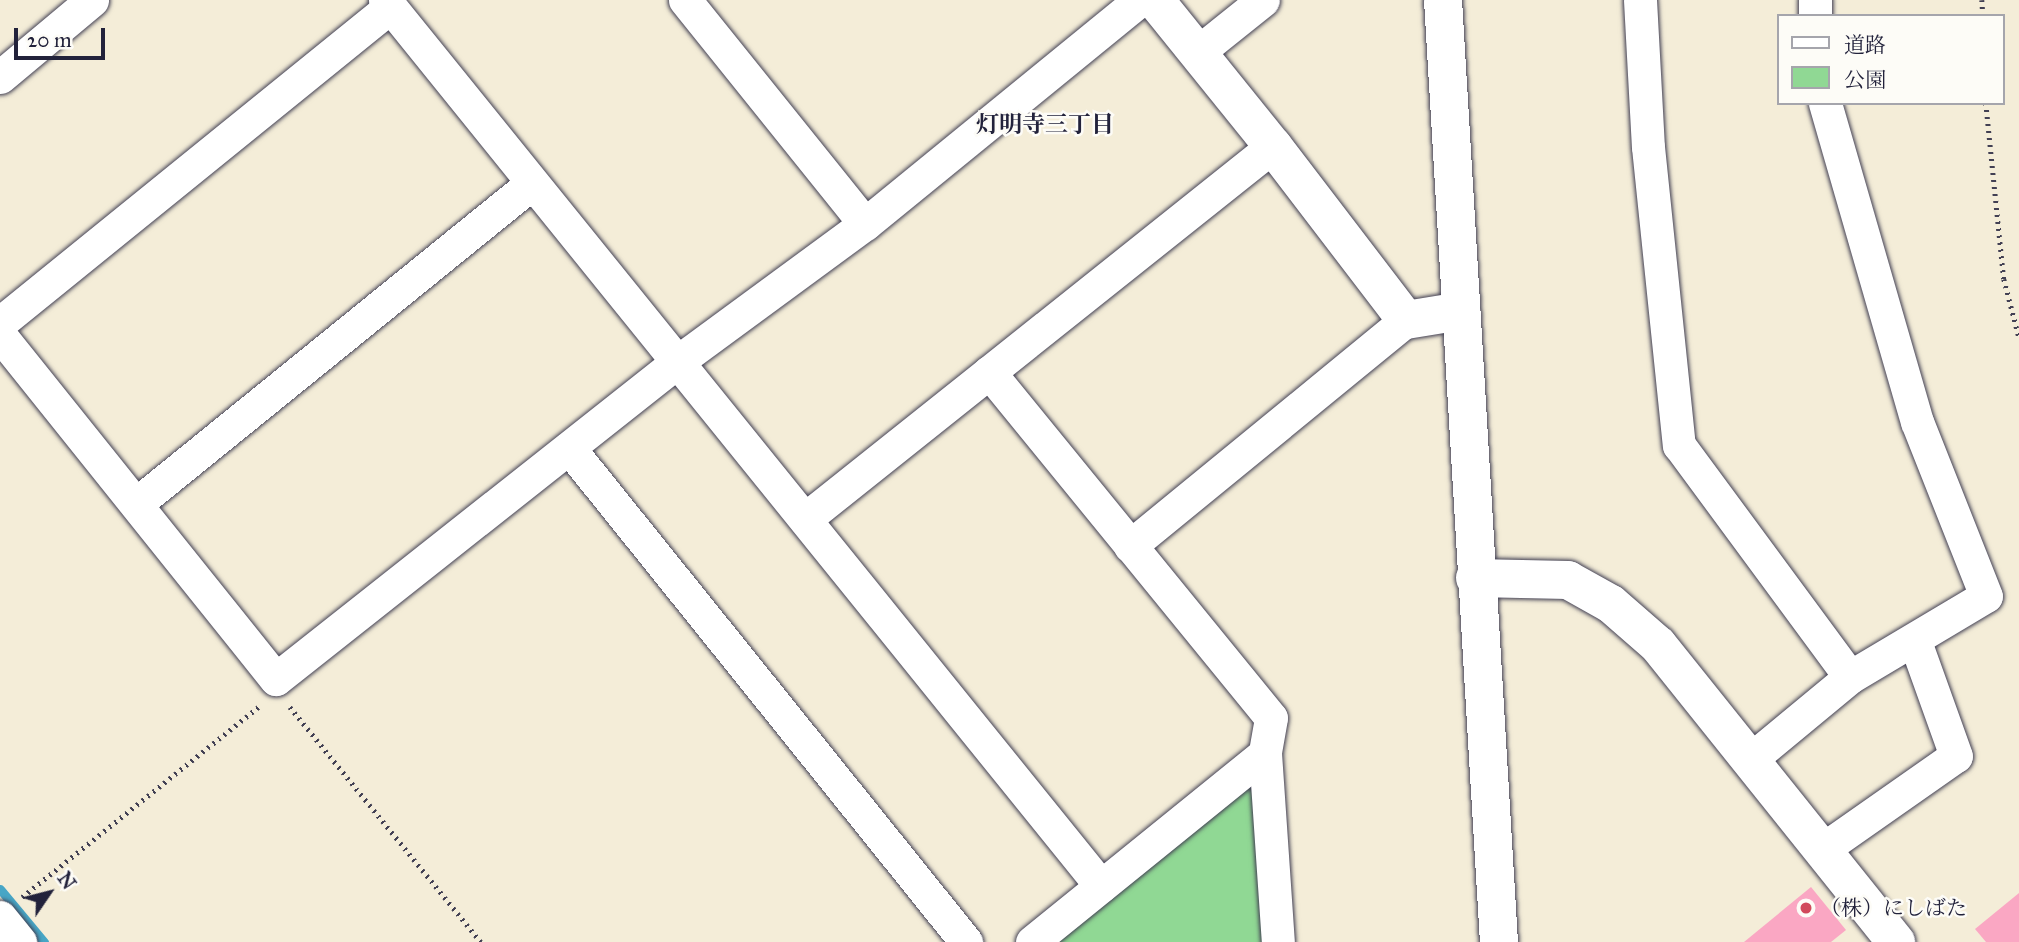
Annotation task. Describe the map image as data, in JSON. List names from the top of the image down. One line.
{"districts":["灯明寺三丁目"],"places":["（株）にしばた"],"legend":["道路","公園"],"scale_bar":"20 m","north":"top right"}
